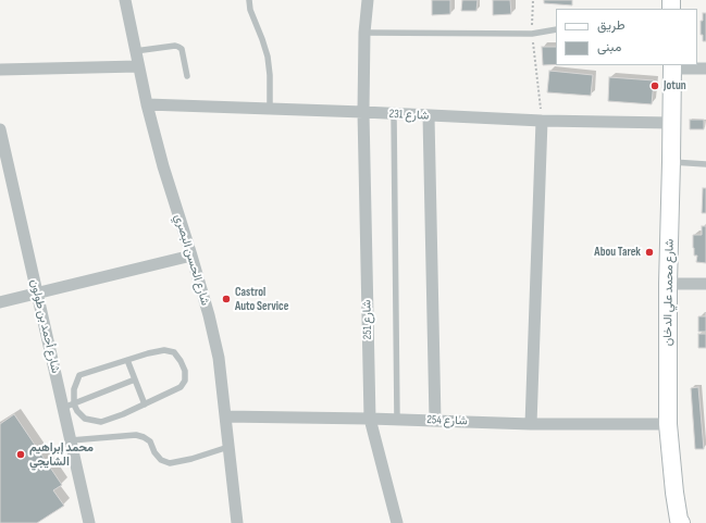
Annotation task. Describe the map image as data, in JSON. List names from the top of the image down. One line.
{"streets":{"street":["شارع 231","شارع الحسن البصري","شارع محمد علي الدخان","شارع 251","شارع أحمد بن طولون","شارع 254"]},"crossings":[["شارع 231","شارع الحسن البصري"],["شارع 231","شارع محمد علي الدخان"],["شارع 231","شارع 251"],["شارع الحسن البصري","شارع 254"],["شارع محمد علي الدخان","شارع 254"],["شارع 251","شارع 254"]],"places":["Jotun","Abou Tarek","Castrol Auto Service","محمد إبراهيم الشايجي"],"legend":["طريق","مبنى"]}
